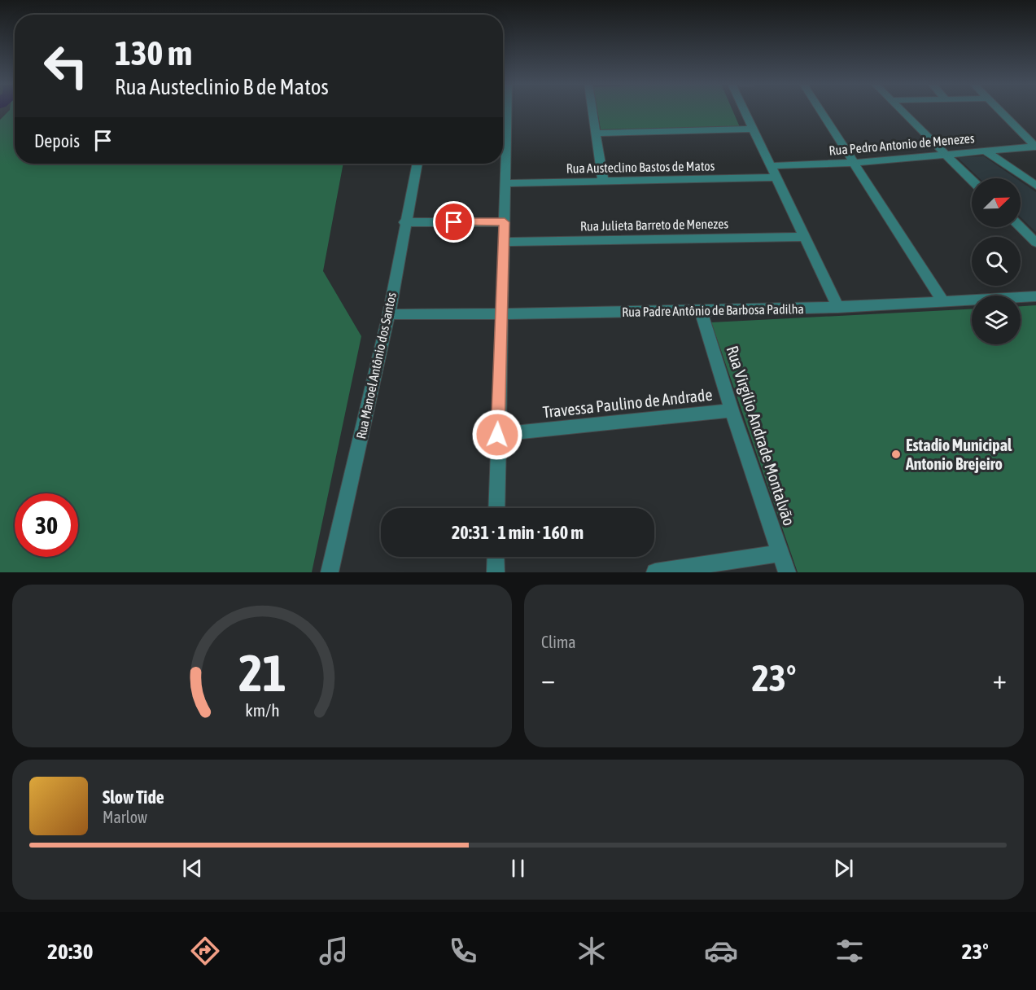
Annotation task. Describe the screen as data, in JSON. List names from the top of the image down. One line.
{"streets":{"street":["Rua Pedro Antonio de Menezes","Rua Austeclino Bastos de Matos","Rua Julieta Barreto de Menezes","Rua Padre Antônio de Barbosa Padilha","Rua Manoel Antônio dos Santos","Travessa Paulino de Andrade","Rua Virgílio Andrade Montalvão"]},"crossings":[["Rua Padre Antônio de Barbosa Padilha","Rua Manoel Antônio dos Santos"],["Rua Padre Antônio de Barbosa Padilha","Rua Virgílio Andrade Montalvão"],["Travessa Paulino de Andrade","Rua Virgílio Andrade Montalvão"]],"places":["Estadio Municipal Antonio Brejeiro"],"north":"top right","page":{"turn":["130 m","Rua Austeclinio B de Matos"],"then":"Depois","limit":"30","trip":"20:31 · 1 min · 160 m","tile":"Clima","heat":["−","23°","+"],"song":["Slow Tide","Marlow"],"tabs":["20:30","23°"],"gauge":["21","km/h"]}}
